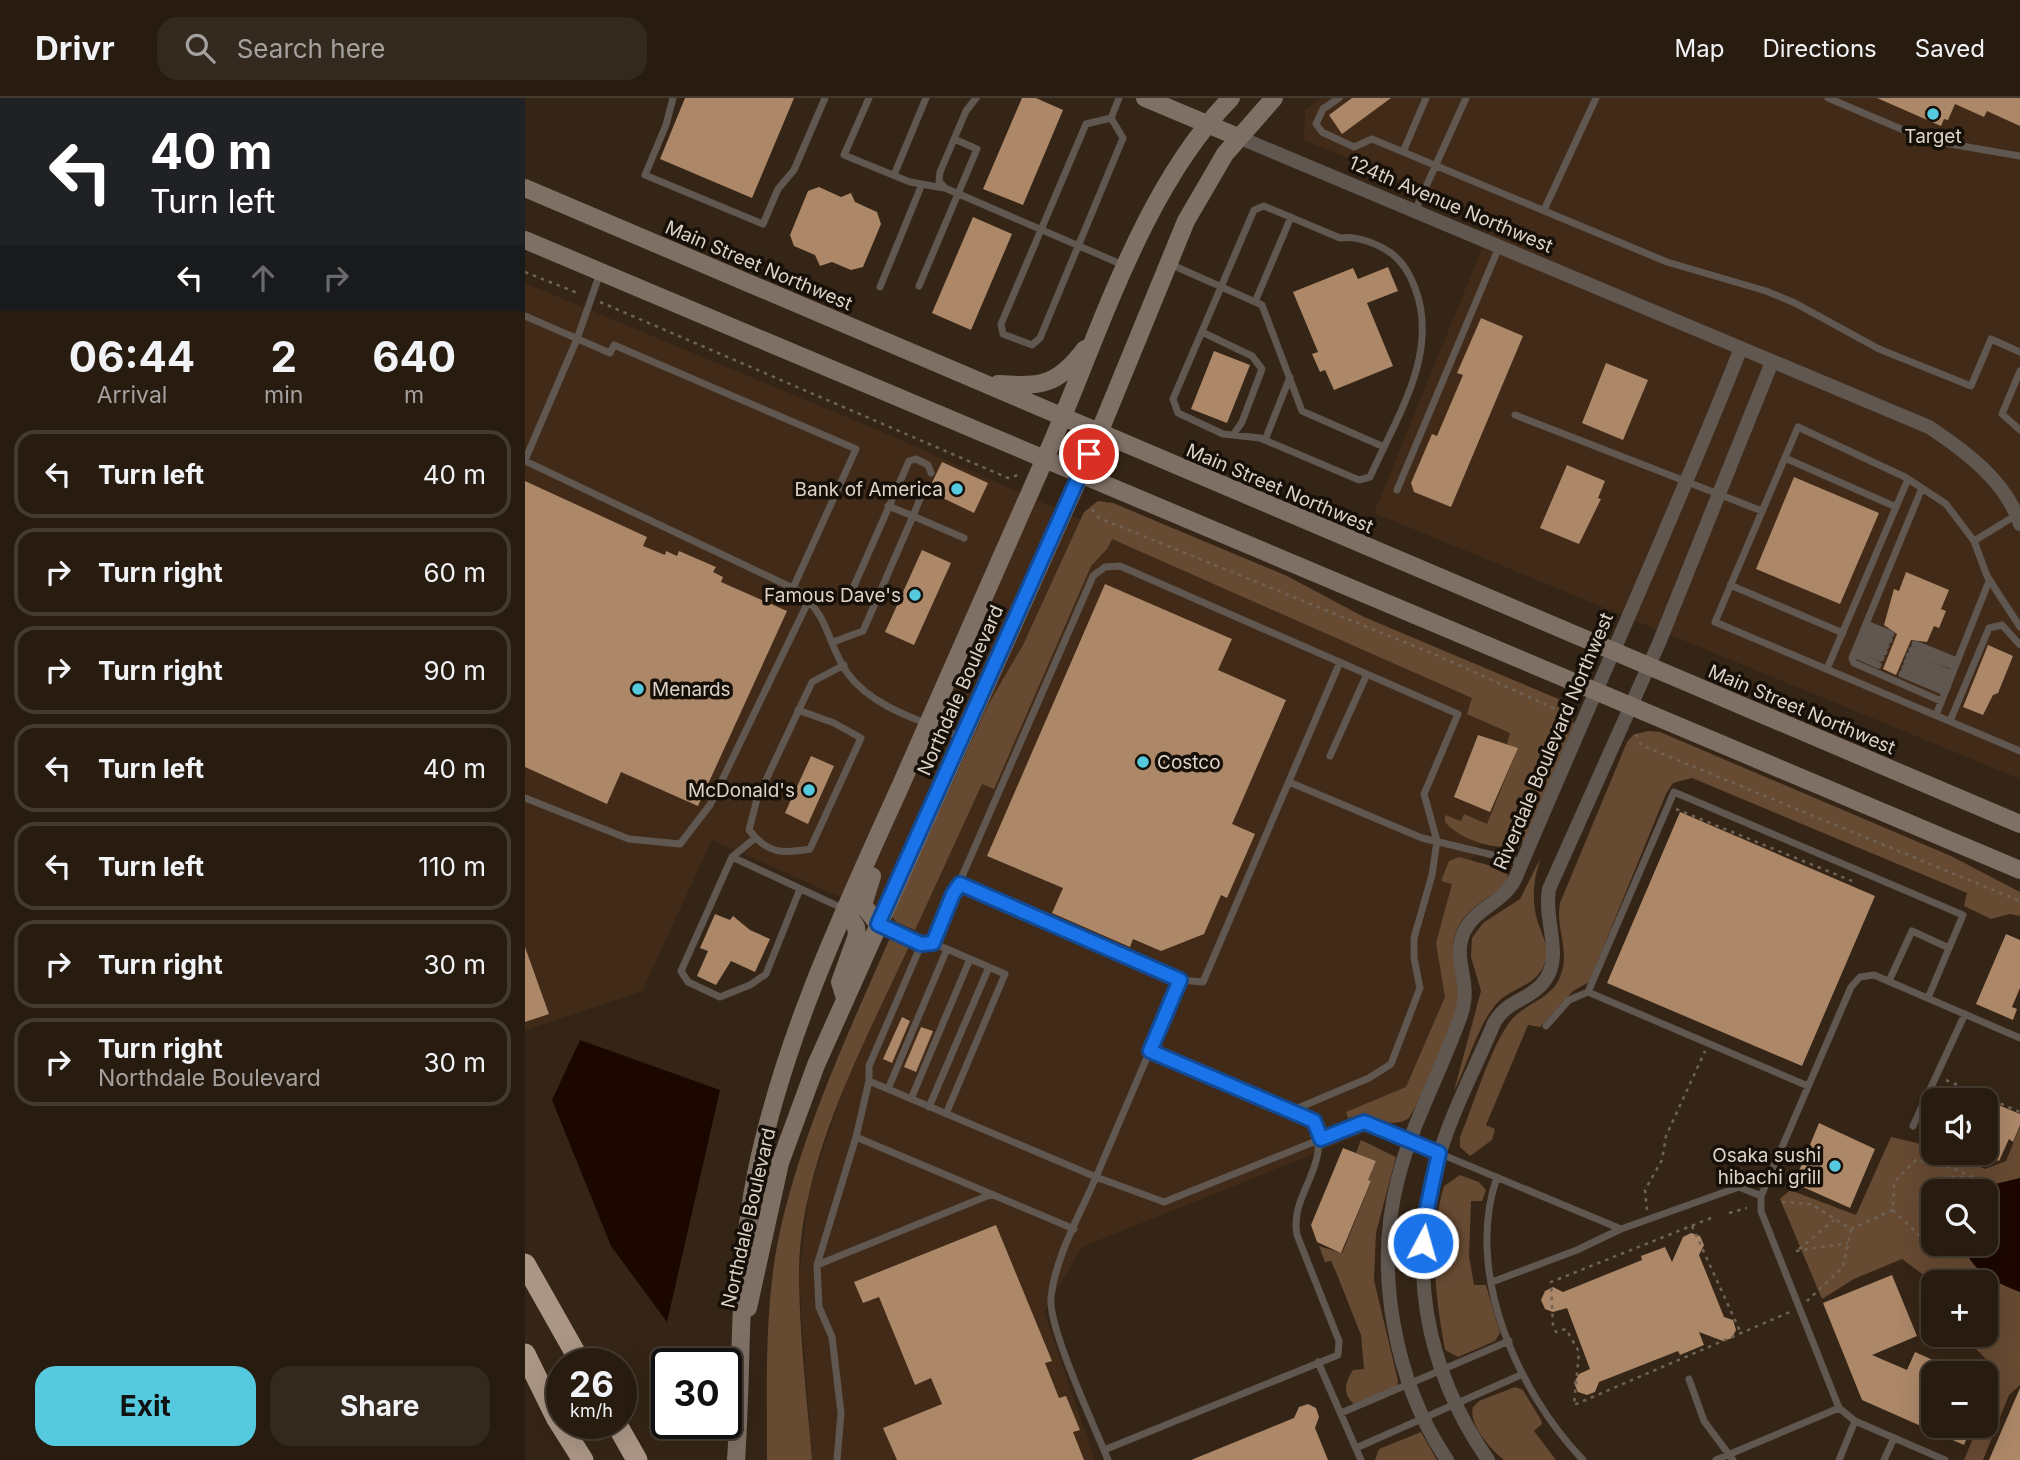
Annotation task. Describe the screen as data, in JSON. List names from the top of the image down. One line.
{"streets":{"main road":["124th Avenue Northwest","Main Street Northwest","Northdale Boulevard"],"street":["Riverdale Boulevard Northwest"]},"crossings":[["124th Avenue Northwest","Northdale Boulevard"],["124th Avenue Northwest","Riverdale Boulevard Northwest"],["Main Street Northwest","Northdale Boulevard"],["Main Street Northwest","Riverdale Boulevard Northwest"]],"places":["Target","Bank of America","Famous Dave's","Menards","Costco","McDonald's","Osaka sushi hibachi grill"],"page":{"header":"Drivr","search":"Search here","nav":["Map","Directions","Saved"],"turn":["40 m","Turn left"],"eta":["06:44","Arrival","2","min","640","m"],"list":[{"name":"Turn left","value":"40 m"},{"name":"Turn right","value":"60 m"},{"name":"Turn right","value":"90 m"},{"name":"Turn left","value":"40 m"},{"name":"Turn left","value":"110 m"},{"name":"Turn right","value":"30 m"},{"name":"Turn right","note":"Northdale Boulevard","value":"30 m"}],"map_buttons":["+","−"],"speed":"26 km/h","limit":"30","buttons":["Exit","Share"]}}
